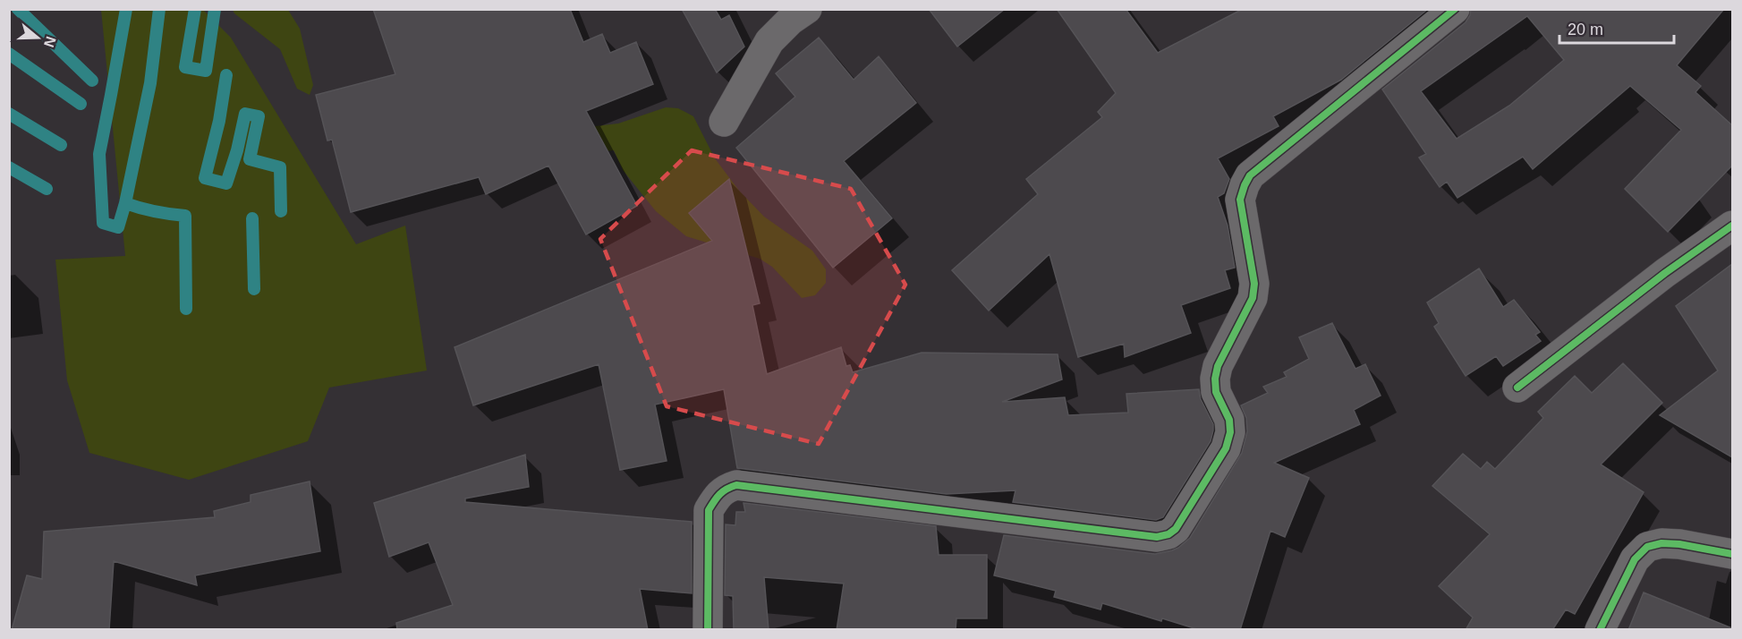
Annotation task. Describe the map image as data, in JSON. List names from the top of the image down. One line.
{"scale_bar":"20 m","north":"right"}
